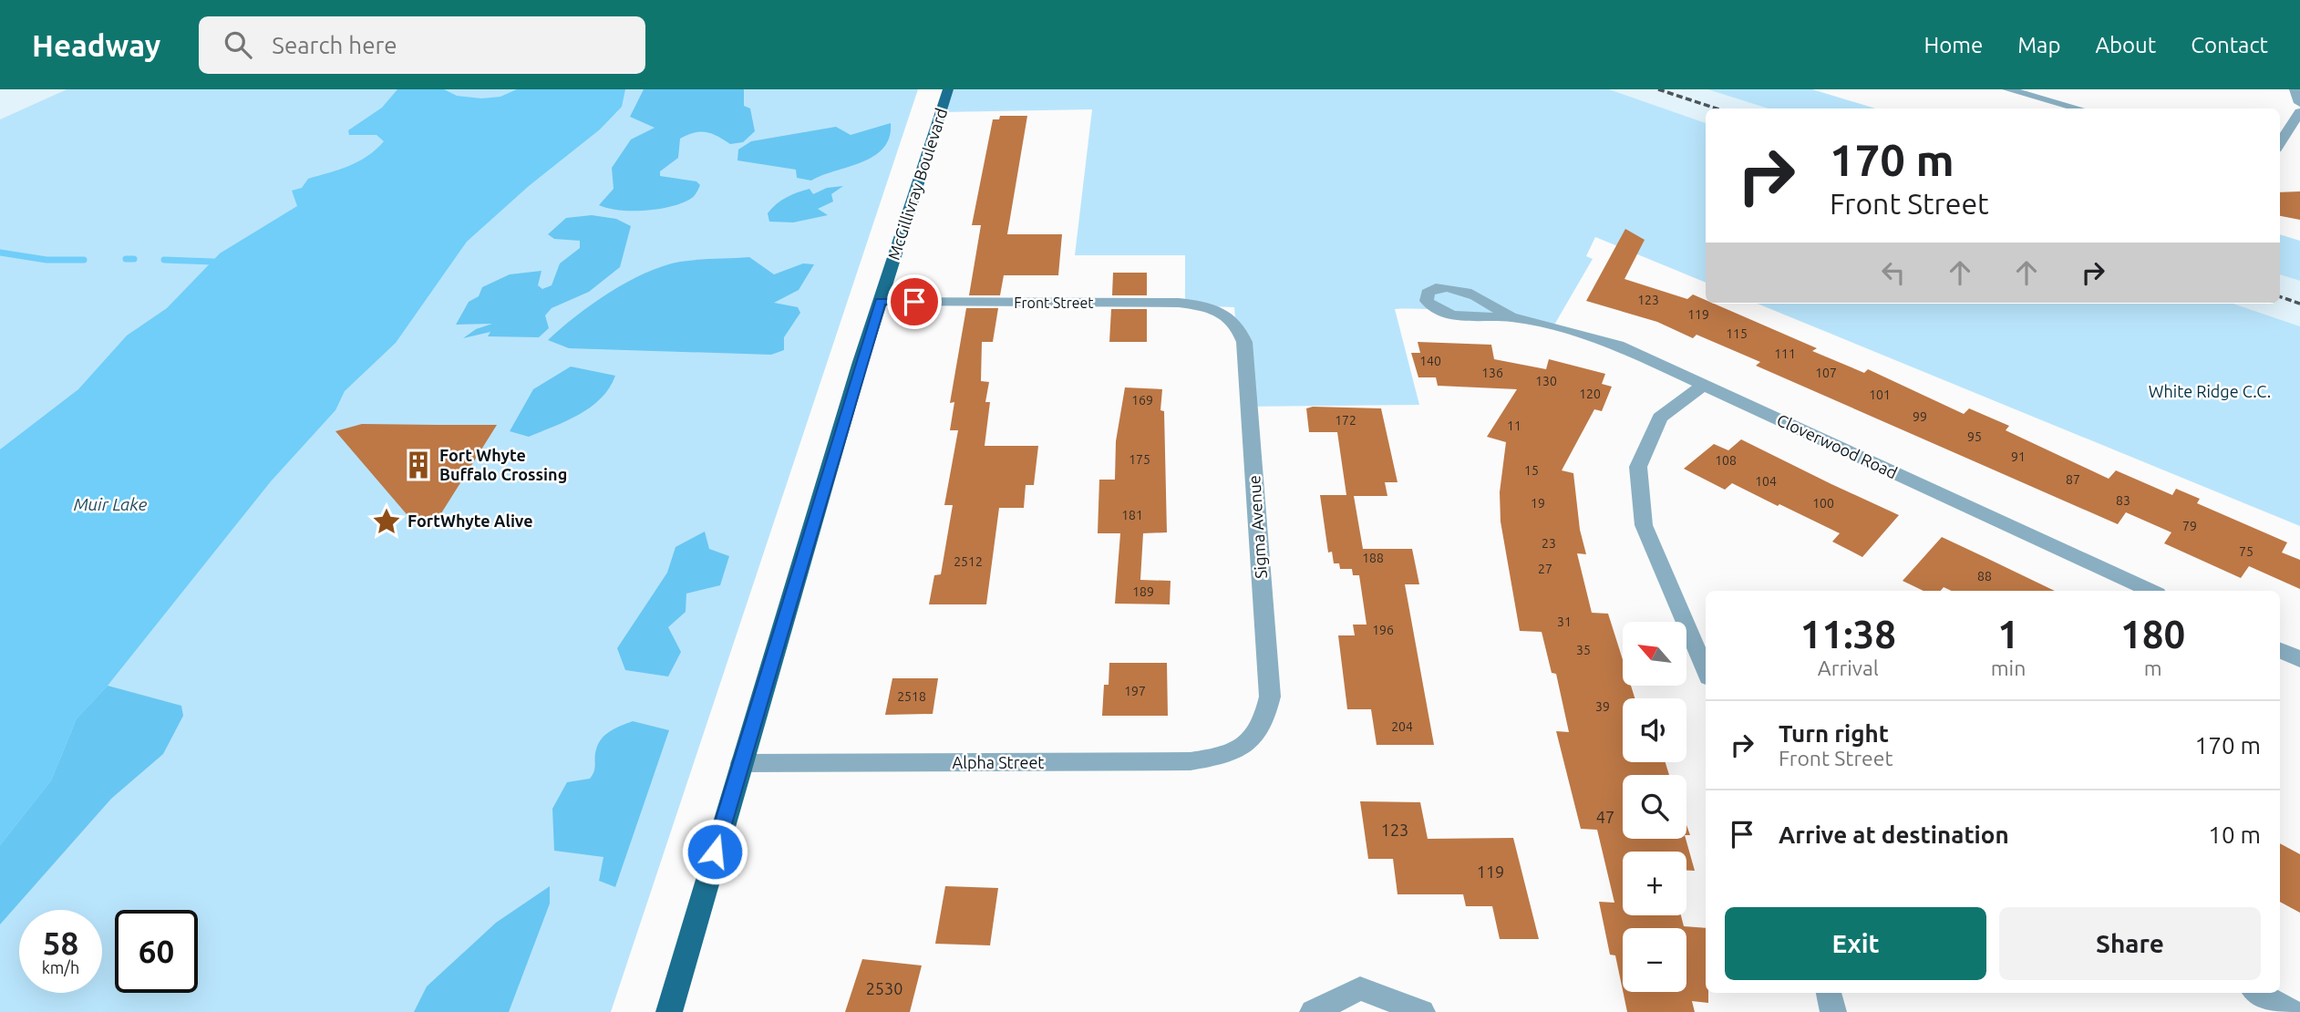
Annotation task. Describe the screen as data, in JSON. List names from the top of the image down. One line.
{"streets":{"main road":["McGillivray Boulevard"],"street":["Front Street","Cloverwood Road","Sigma Avenue","Alpha Street"]},"crossings":[["McGillivray Boulevard","Front Street"],["McGillivray Boulevard","Alpha Street"],["Front Street","Sigma Avenue"],["Sigma Avenue","Alpha Street"]],"water":["Muir Lake"],"parks":["White Ridge C.C."],"places":{"building":["Fort Whyte Buffalo Crossing"],"place":["FortWhyte Alive"]},"house_numbers":["123","119","115","111","140","136","107","130","120","101","169","99","172","11","95","91","175","108","15","87","104","83","19","100","181","79","23","75","188","2512","27","88","189","31","196","35","197","2518","39","204","47","123","119","2530"],"north":"top left","page":{"header":"Headway","search":"Search here","nav":["Home","Map","About","Contact"],"turn":["170 m","Front Street"],"eta":["11:38","Arrival","1","min","180","m"],"map_buttons":["+","−"],"list":[{"name":"Turn right","note":"Front Street","value":"170 m"},{"name":"Arrive at destination","value":"10 m"}],"buttons":["Exit","Share"],"speed":"58 km/h","limit":"60"}}
